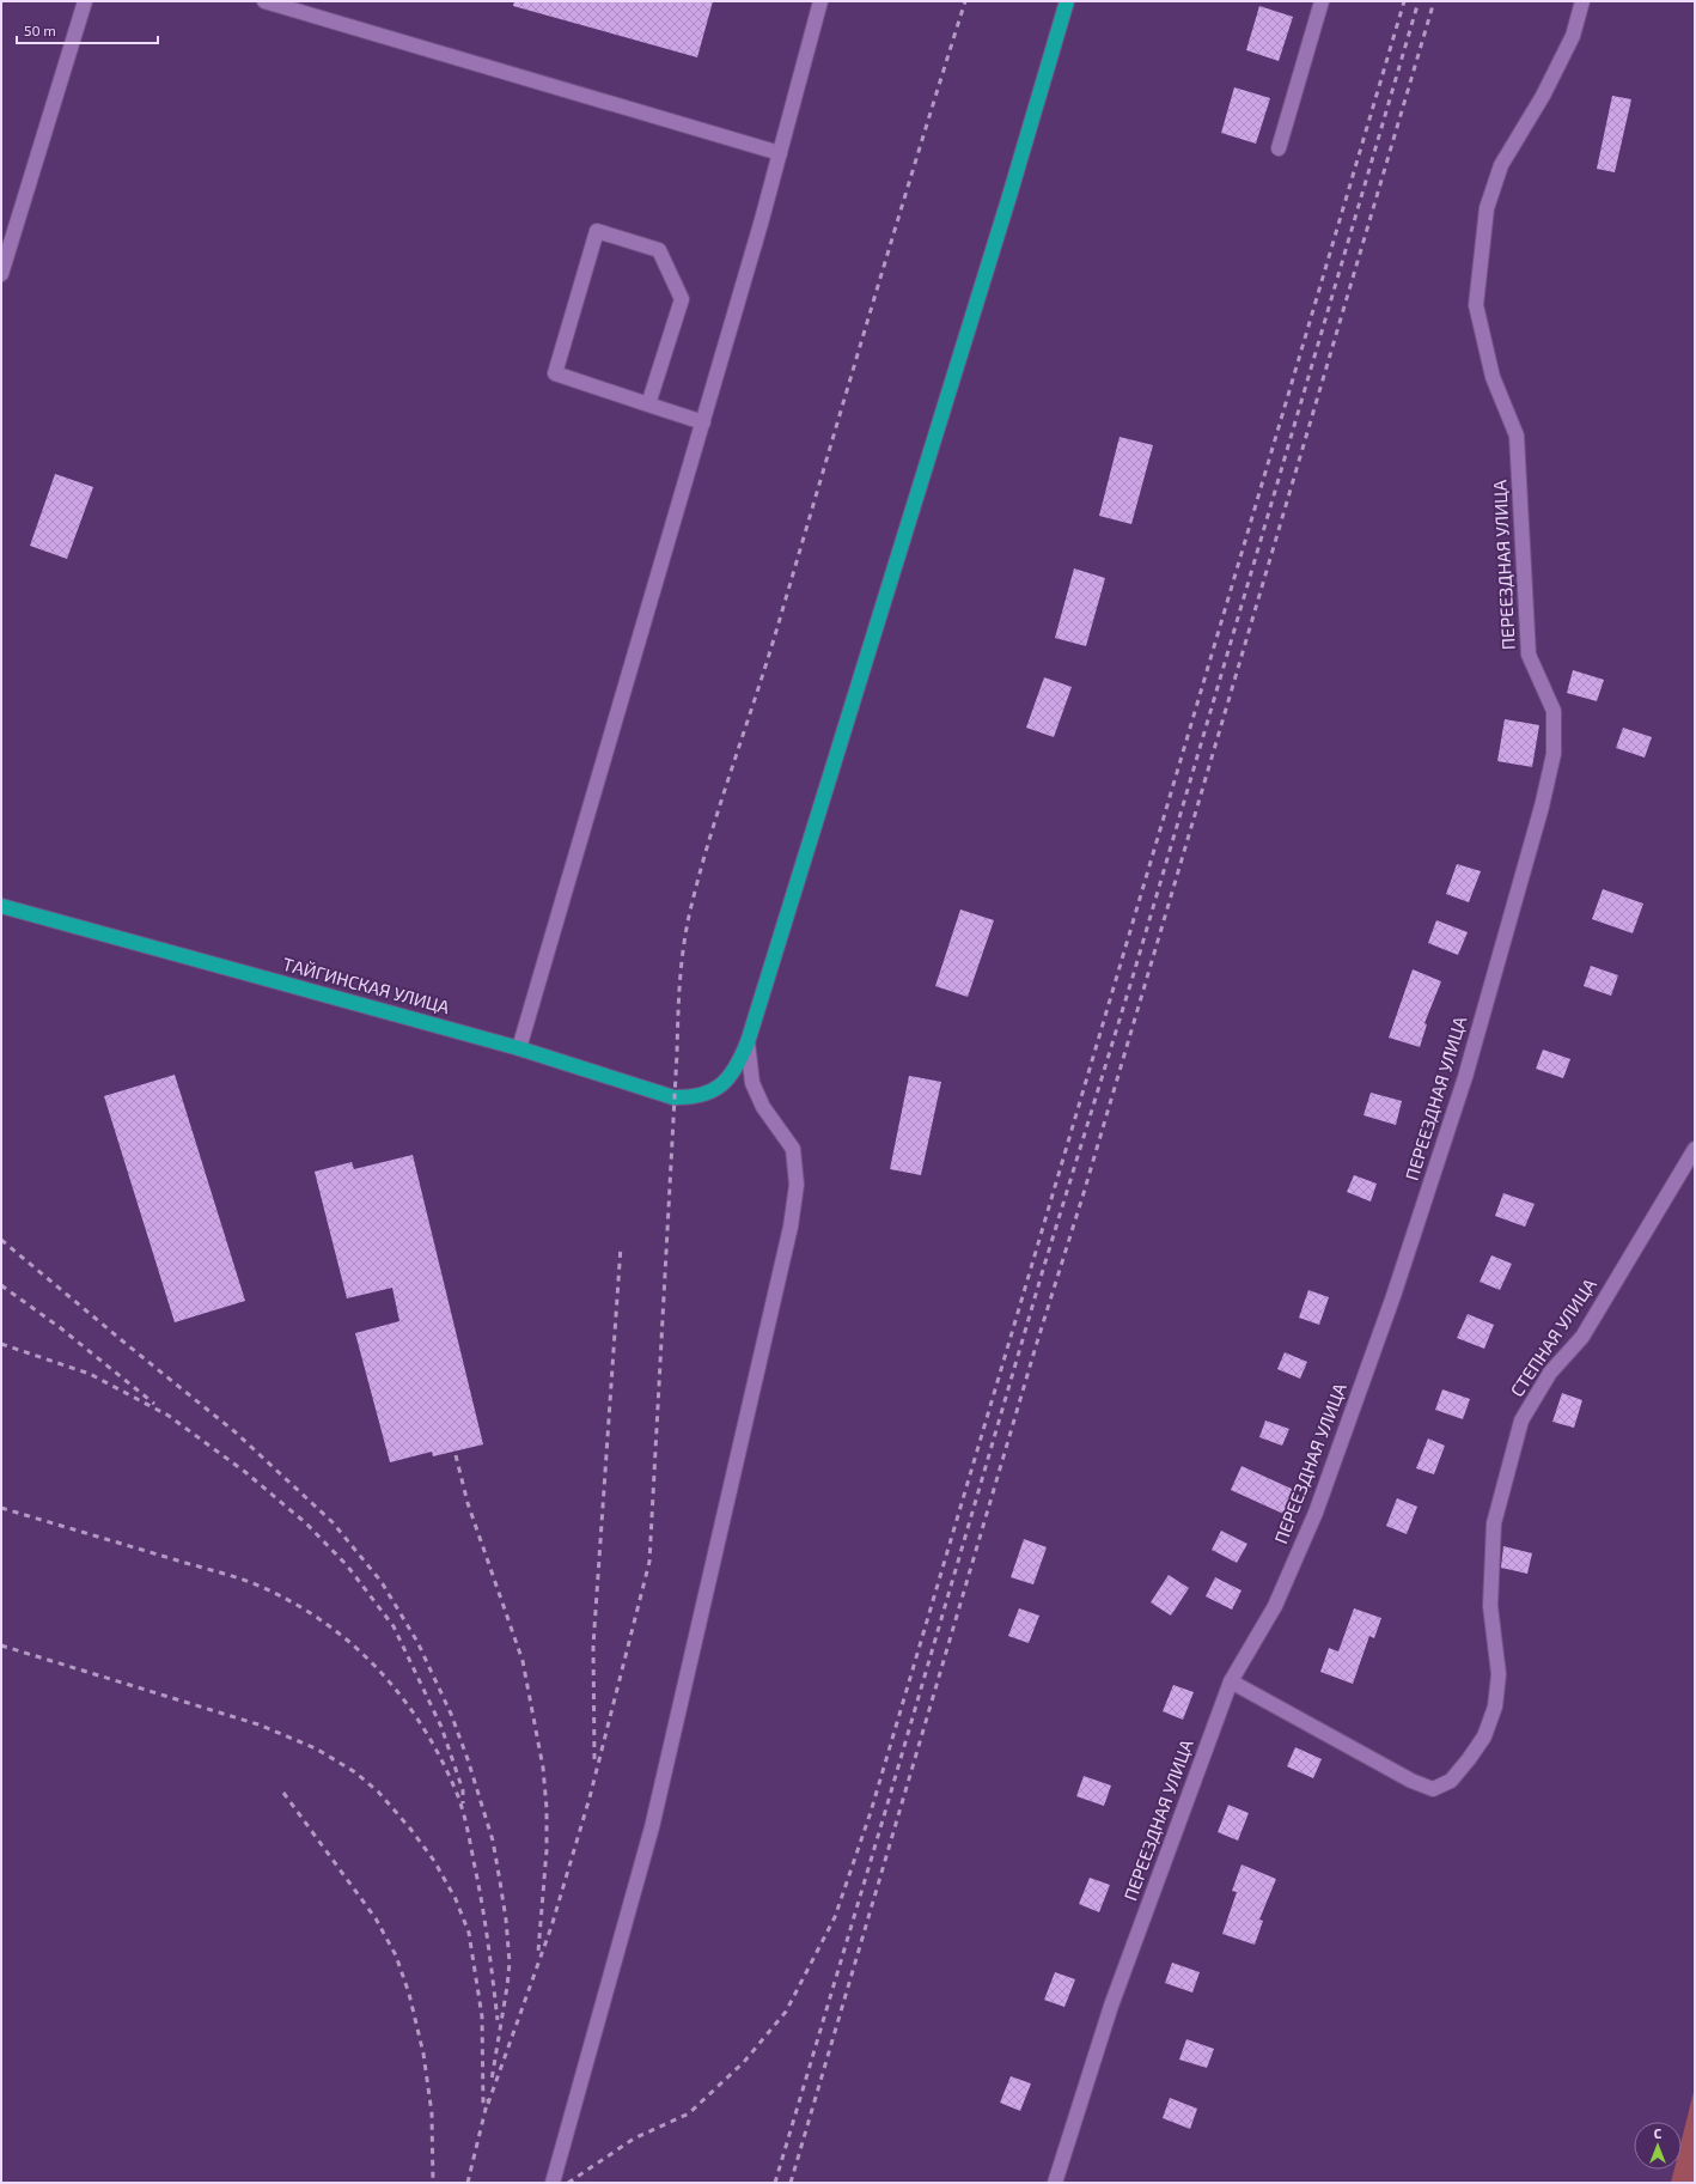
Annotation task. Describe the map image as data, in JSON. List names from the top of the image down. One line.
{"streets":{"highway":["ТАЙГИНСКАЯ УЛИЦА"],"street":["ПЕРЕЕЗДНАЯ УЛИЦА","СТЕПНАЯ УЛИЦА"]},"crossings":[["ПЕРЕЕЗДНАЯ УЛИЦА","СТЕПНАЯ УЛИЦА"]],"scale_bar":"50 m","north":"top"}
